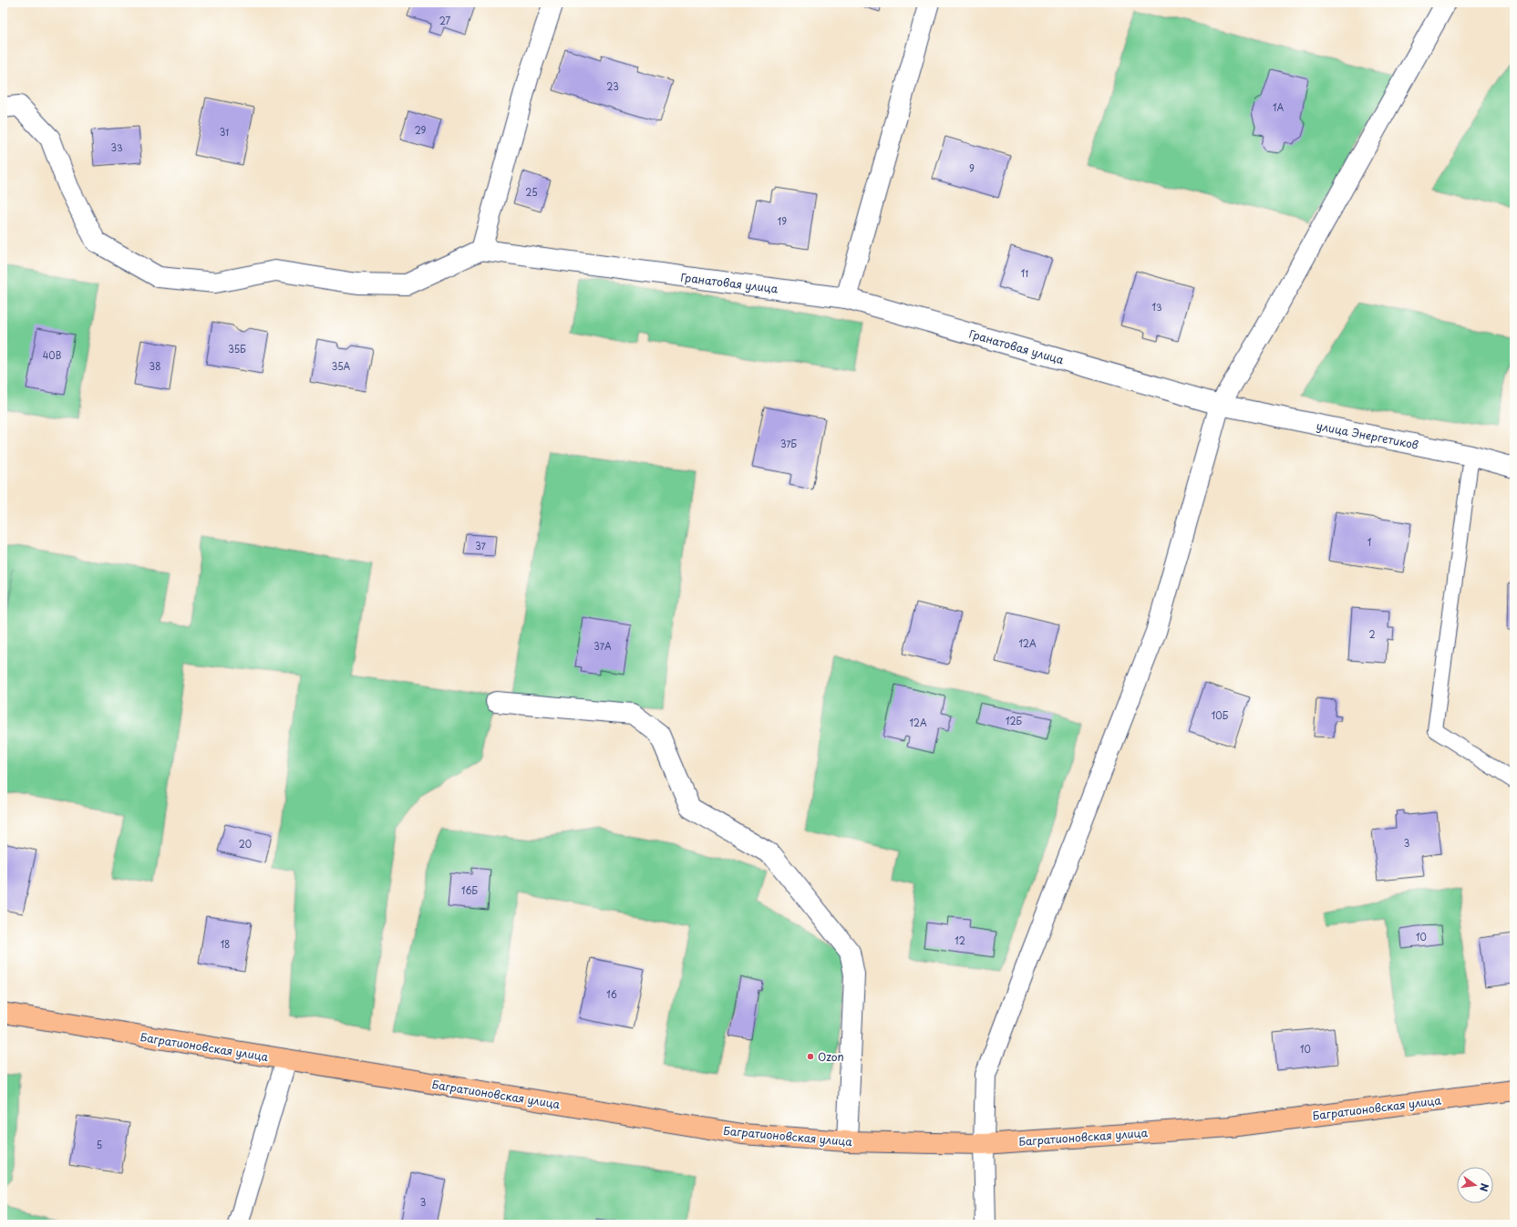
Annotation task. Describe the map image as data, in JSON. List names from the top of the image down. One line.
{"streets":{"main road":["Багратионовская улица"],"street":["Гранатовая улица","улица Энергетиков"]},"crossings":[["Гранатовая улица","улица Энергетиков"]],"places":["Ozon"],"house_numbers":["27","23","1А","29","31","33","9","25","19","11","13","35Б","40В","38","35А","37Б","1","37","2","12А","37А","10Б","12Б","12А","3","20","16Б","10","12","18","16","10","5","3"],"north":"right"}
